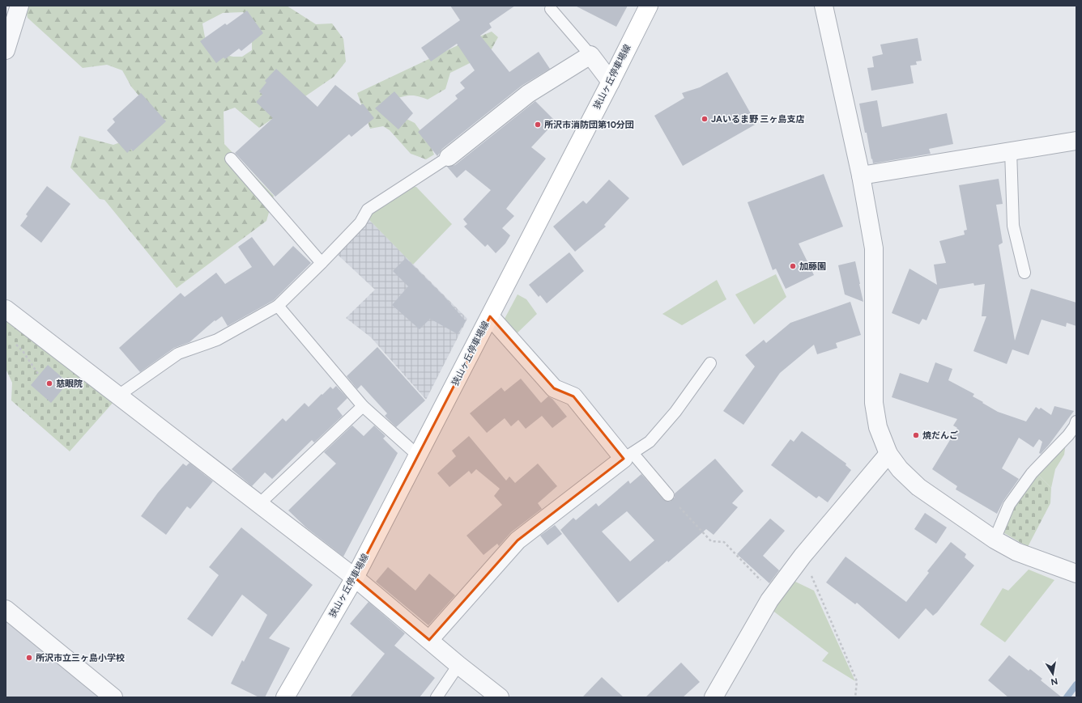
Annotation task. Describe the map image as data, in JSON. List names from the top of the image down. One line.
{"streets":{"main road":["狭山ヶ丘停車場線"]},"places":["JAいるま野 三ヶ島支店","所沢市消防団第10分団","加藤園","慈眼院","焼だんご","所沢市立三ヶ島小学校"],"north":"bottom"}
